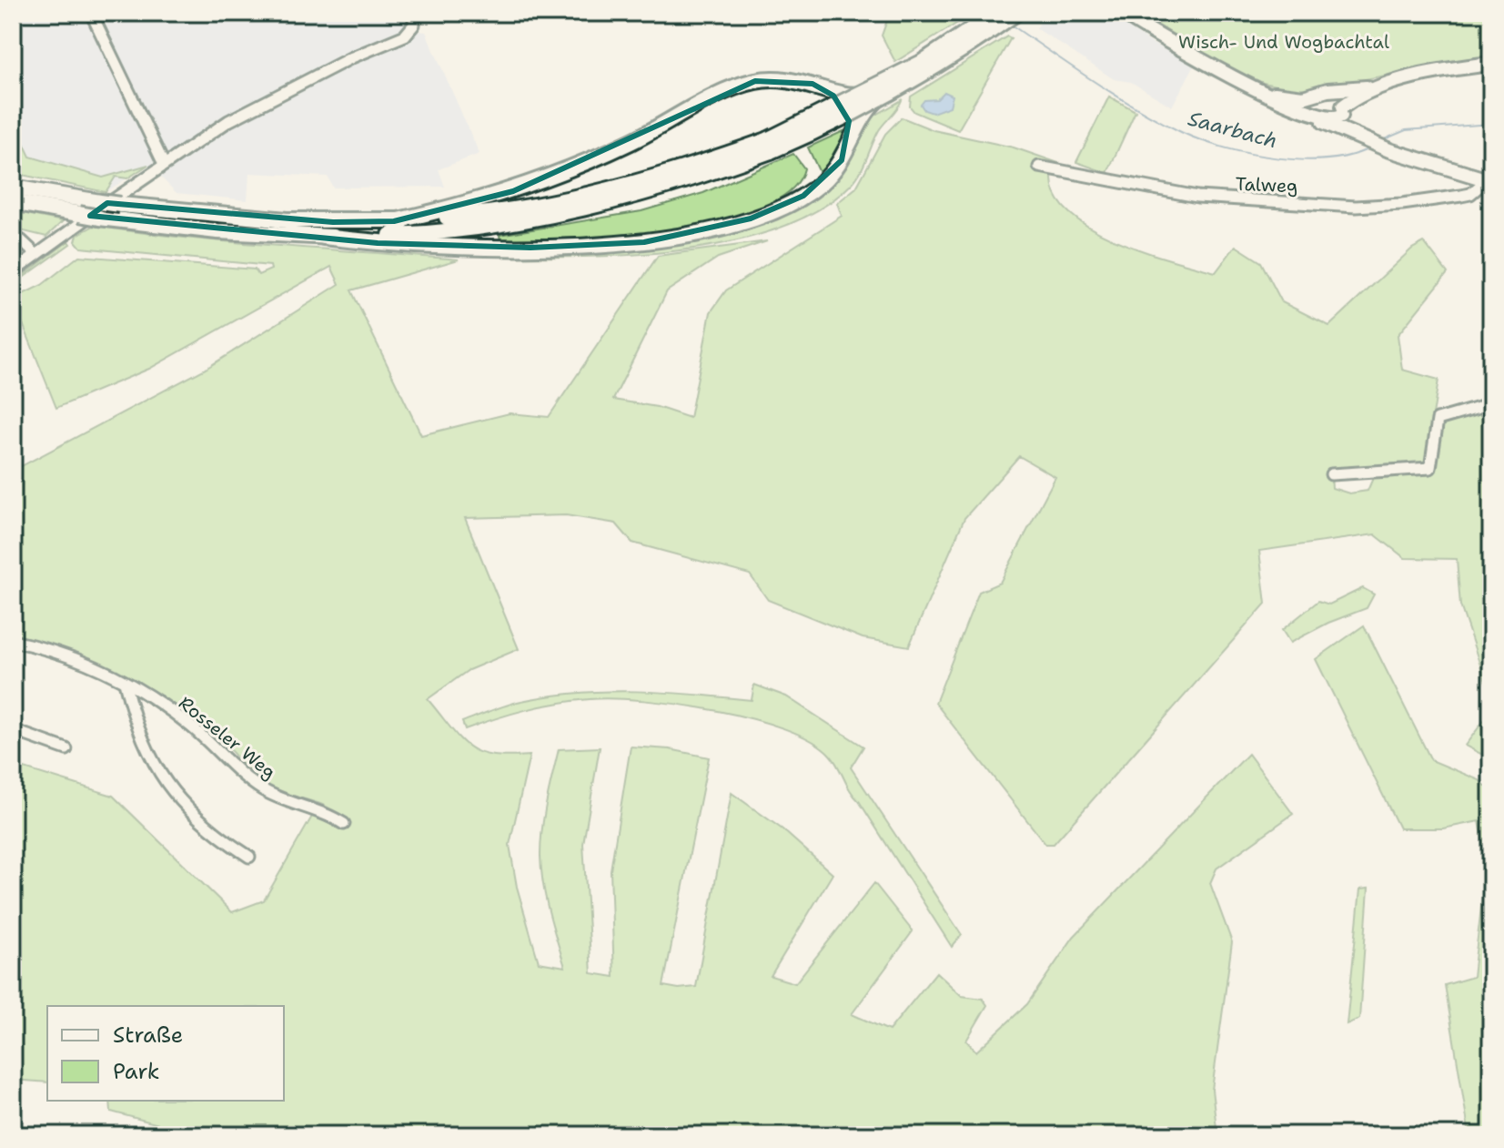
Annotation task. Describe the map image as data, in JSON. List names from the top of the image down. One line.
{"streets":{"street":["Talweg","Rosseler Weg"]},"water":["Saarbach"],"parks":["Wisch- Und Wogbachtal"],"legend":["Straße","Park"]}
